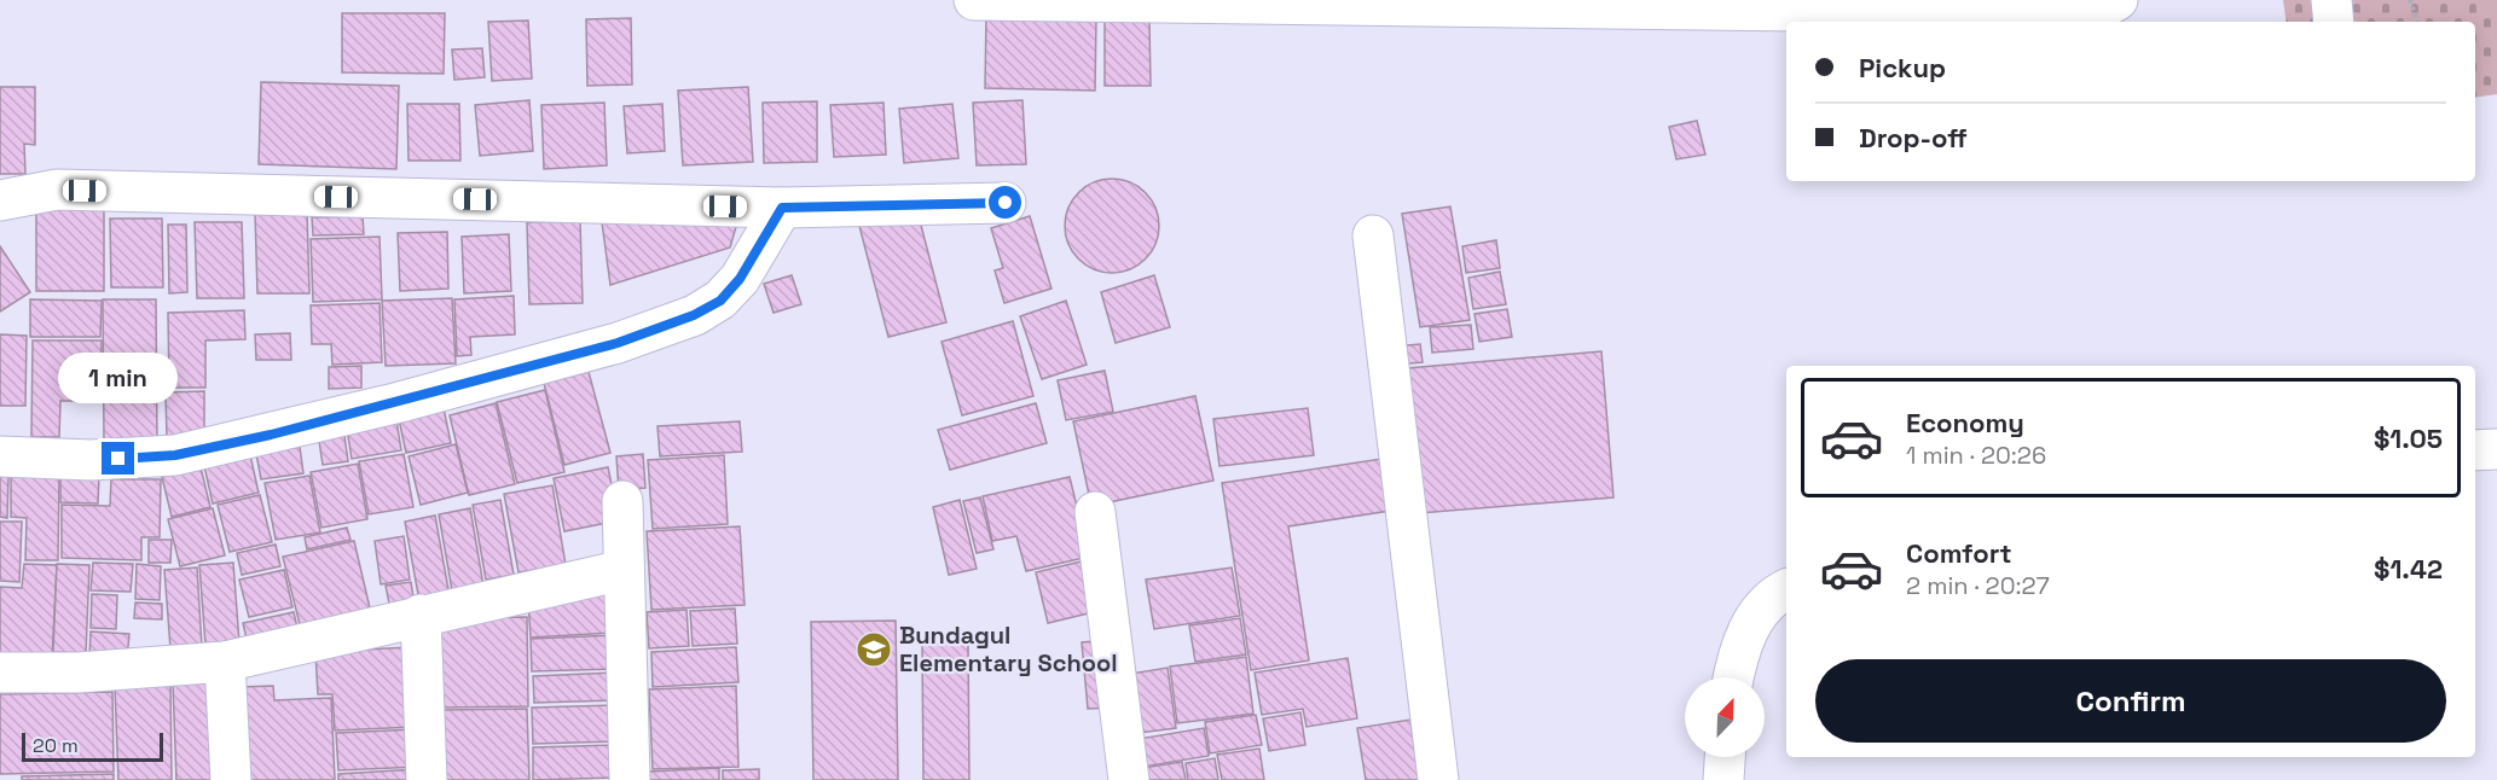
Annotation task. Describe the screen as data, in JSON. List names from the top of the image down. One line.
{"places":{"school or university":["Bundagul Elementary School"]},"scale_bar":"20 m","north":"top right","page":{"banner":["Pickup","Drop-off"],"bubble":"1 min","list":[{"name":"Economy","note":"1 min · 20:26","value":"$1.05"},{"name":"Comfort","note":"2 min · 20:27","value":"$1.42"}],"buttons":"Confirm","scale":"20 m"}}
